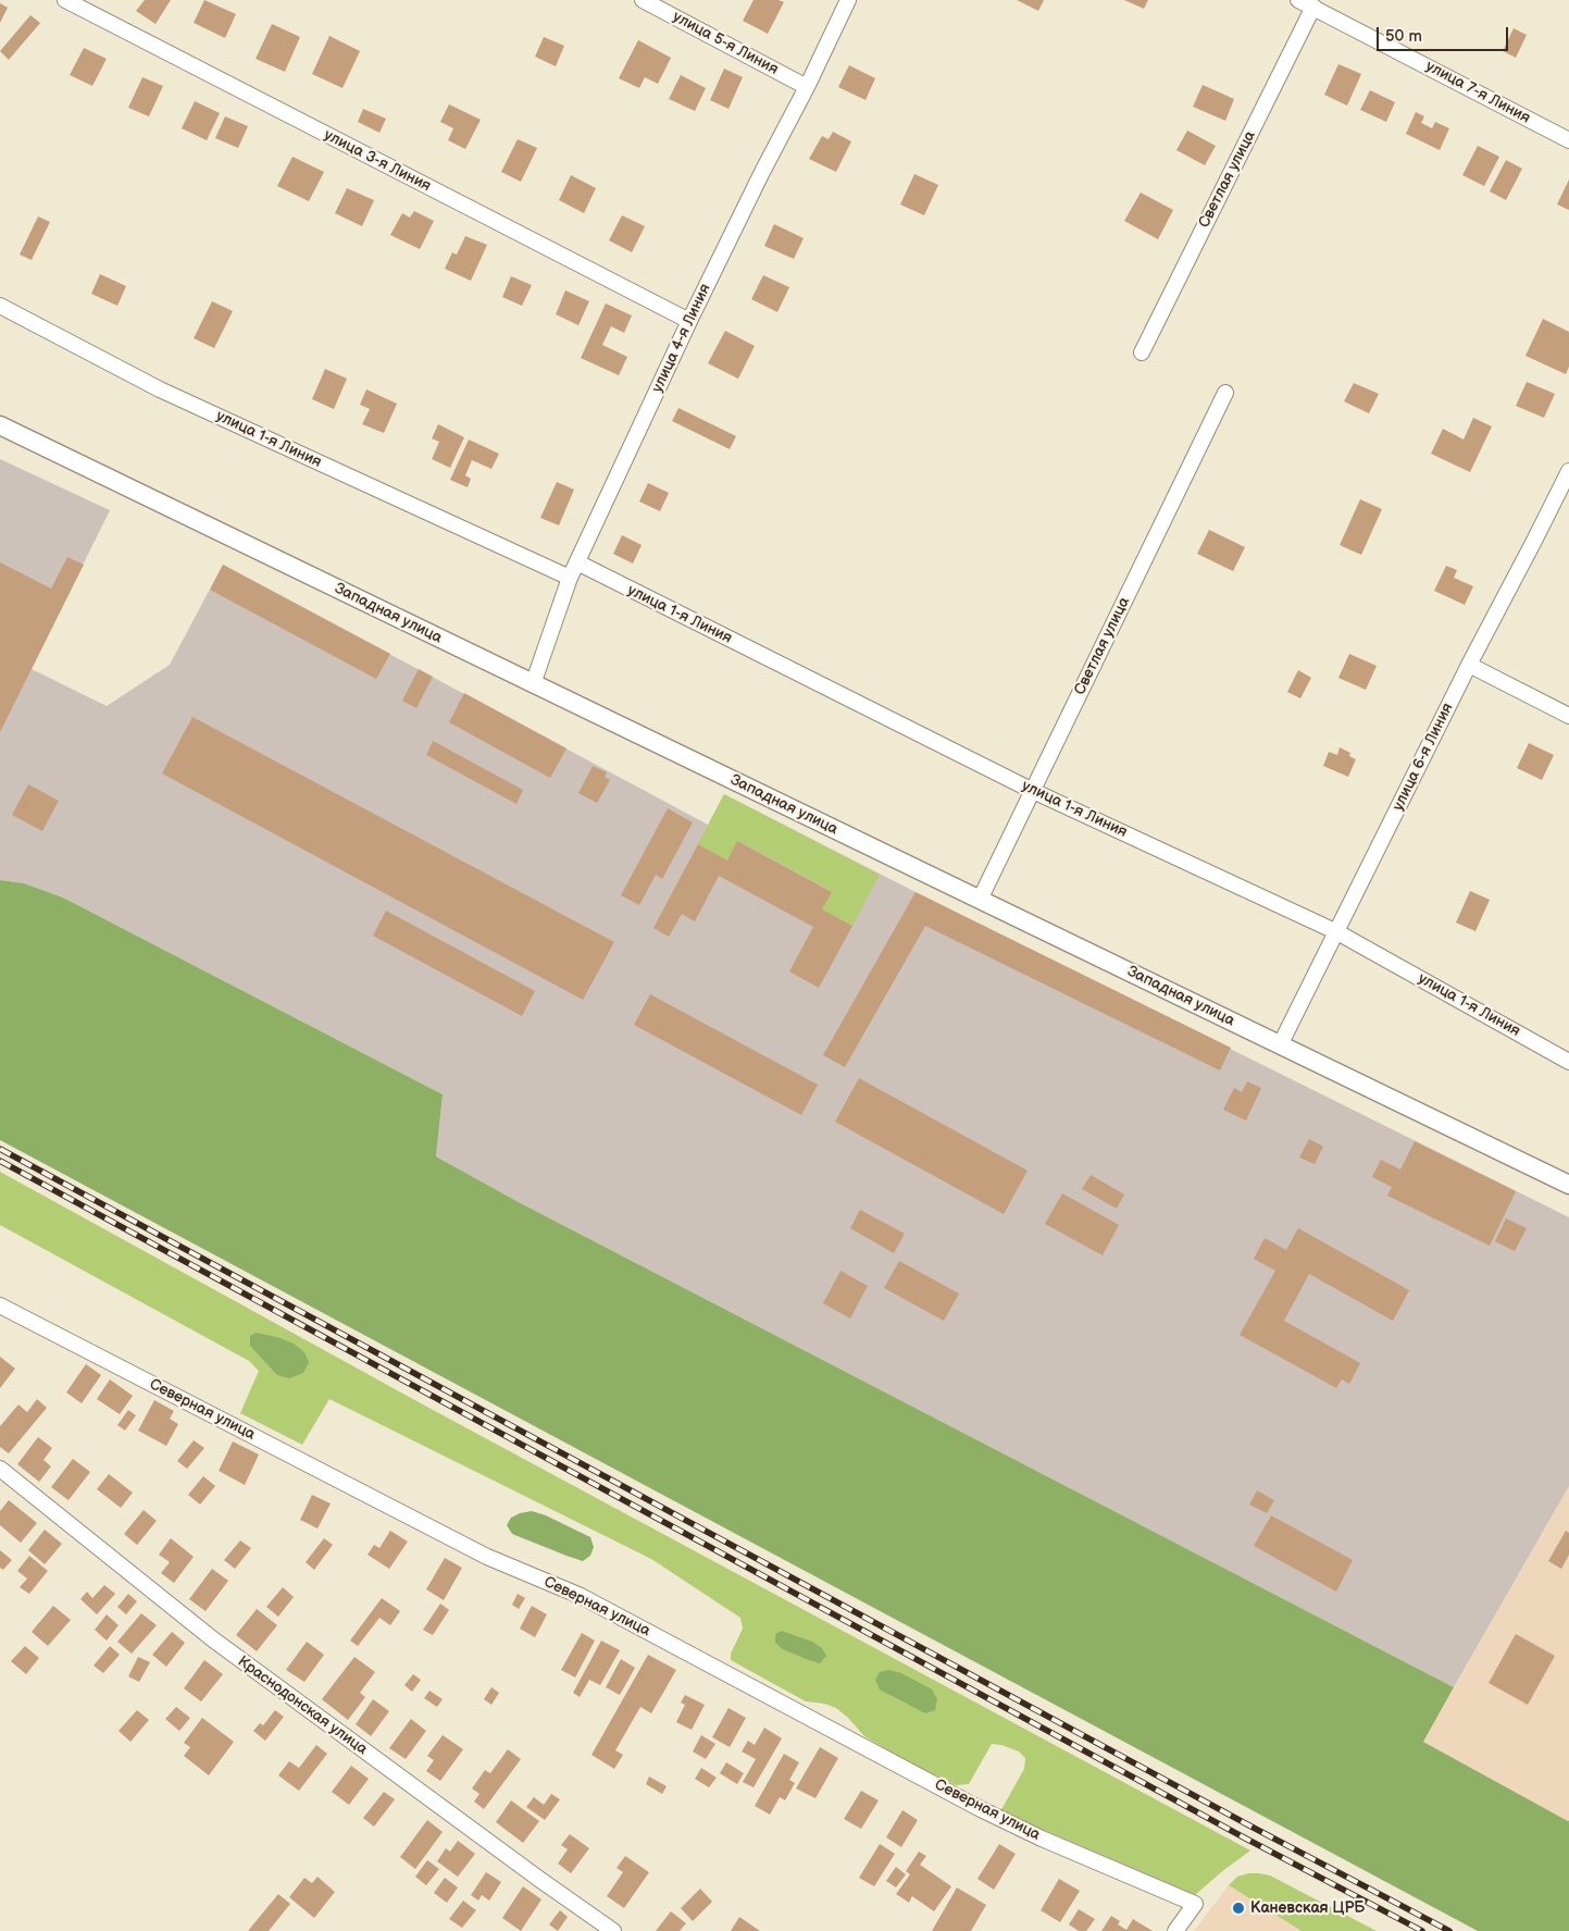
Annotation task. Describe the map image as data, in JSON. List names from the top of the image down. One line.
{"streets":{"street":["улица 5-я Линия","улица 7-я Линия","улица 3-я Линия","Светлая улица","улица 4-я Линия","улица 1-я Линия","Западная улица","улица 6-я Линия","Северная улица","Краснодонская улица"]},"crossings":[["улица 5-я Линия","улица 4-я Линия"],["улица 7-я Линия","Светлая улица"],["улица 3-я Линия","улица 4-я Линия"],["Светлая улица","улица 1-я Линия"],["Светлая улица","Западная улица"],["улица 4-я Линия","улица 1-я Линия"],["улица 4-я Линия","Западная улица"],["улица 1-я Линия","улица 6-я Линия"],["Западная улица","улица 6-я Линия"]],"places":["Каневская ЦРБ"],"scale_bar":"50 m"}
